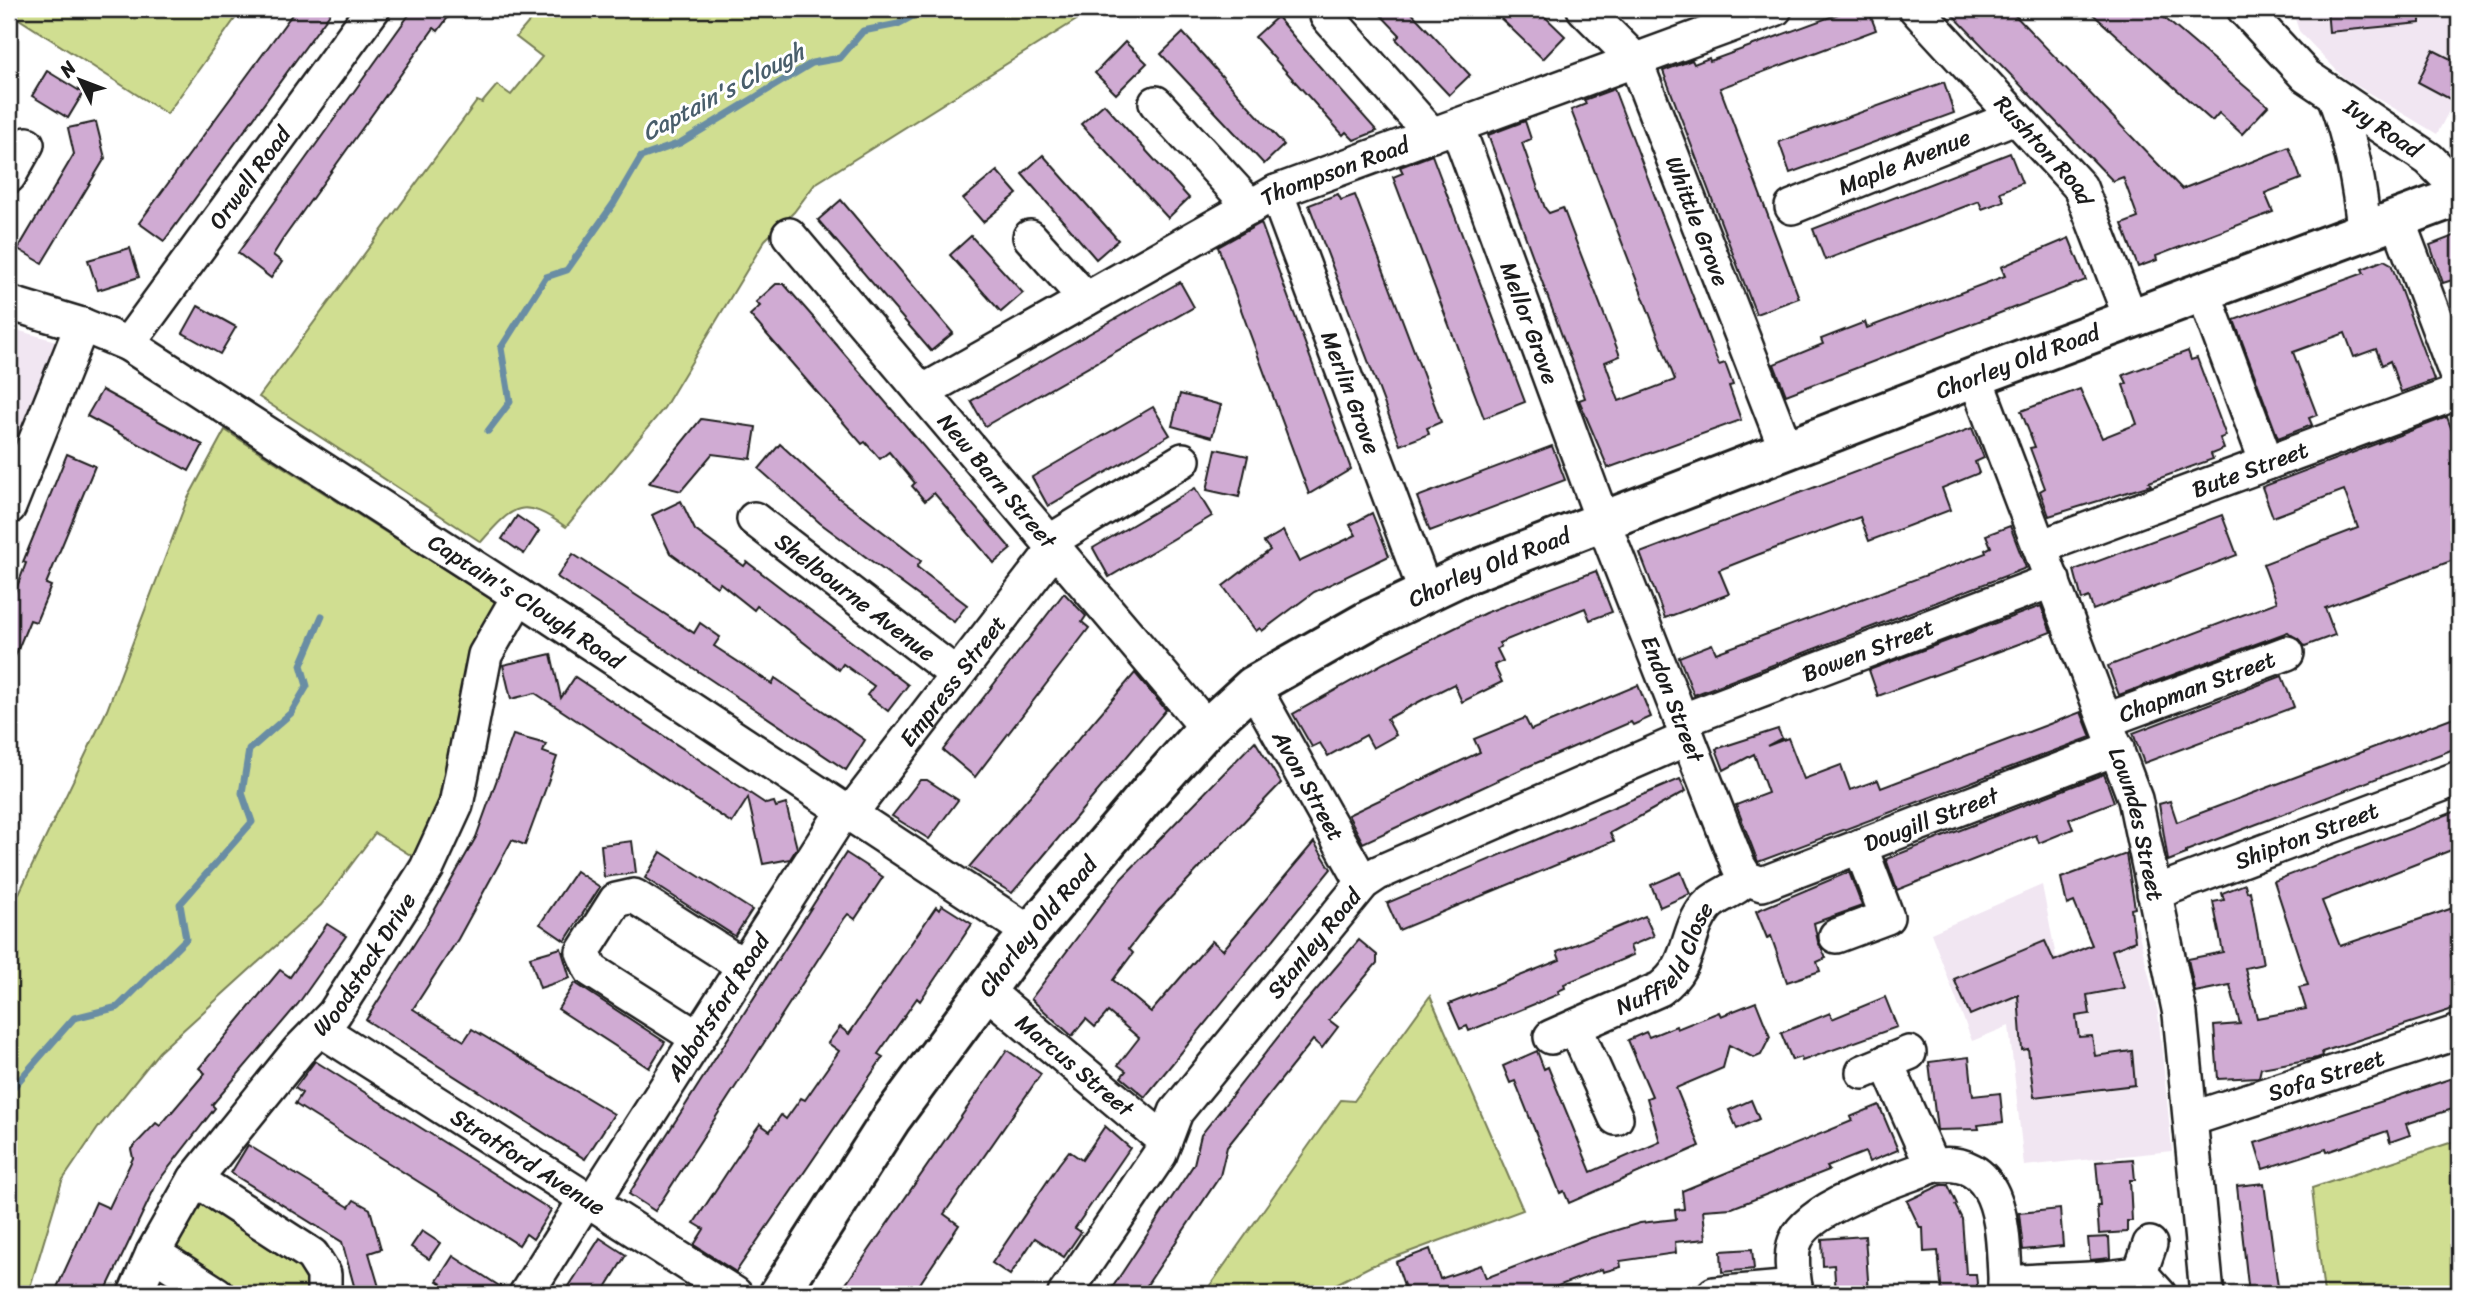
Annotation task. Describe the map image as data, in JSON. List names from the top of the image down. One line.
{"streets":{"main road":["Chorley Old Road"],"street":["Ivy Road","Rushton Road","Maple Avenue","Thompson Road","Orwell Road","Whittle Grove","Mellor Grove","Merlin Grove","Bute Street","New Barn Street","Shelbourne Avenue","Captain's Clough Road","Bowen Street","Empress Street","Chapman Street","Endon Street","Avon Street","Dougill Street","Lowndes Street","Shipton Street","Stanley Road","Nuffield Close","Woodstock Drive","Abbotsford Road","Marcus Street","Sofa Street","Stratford Avenue"]},"crossings":[["Ivy Road","Chorley Old Road"],["Rushton Road","Maple Avenue"],["Rushton Road","Chorley Old Road"],["Thompson Road","Whittle Grove"],["Thompson Road","Mellor Grove"],["Thompson Road","Merlin Grove"],["Thompson Road","New Barn Street"],["Orwell Road","Captain's Clough Road"],["Whittle Grove","Chorley Old Road"],["Mellor Grove","Chorley Old Road"],["Mellor Grove","Endon Street"],["Chorley Old Road","Merlin Grove"],["Chorley Old Road","New Barn Street"],["Chorley Old Road","Captain's Clough Road"],["Chorley Old Road","Endon Street"],["Chorley Old Road","Avon Street"],["Chorley Old Road","Lowndes Street"],["Chorley Old Road","Marcus Street"],["Bute Street","Lowndes Street"],["New Barn Street","Empress Street"],["Shelbourne Avenue","Empress Street"],["Captain's Clough Road","Empress Street"],["Captain's Clough Road","Woodstock Drive"],["Captain's Clough Road","Abbotsford Road"],["Bowen Street","Endon Street"],["Bowen Street","Lowndes Street"],["Bowen Street","Stanley Road"],["Empress Street","Abbotsford Road"],["Chapman Street","Dougill Street"],["Chapman Street","Lowndes Street"],["Endon Street","Dougill Street"],["Endon Street","Stanley Road"],["Endon Street","Nuffield Close"],["Avon Street","Stanley Road"],["Dougill Street","Lowndes Street"],["Dougill Street","Nuffield Close"],["Lowndes Street","Shipton Street"],["Lowndes Street","Sofa Street"],["Stanley Road","Marcus Street"],["Woodstock Drive","Stratford Avenue"],["Abbotsford Road","Stratford Avenue"]],"water":["Captain's Clough"],"north":"top left"}
